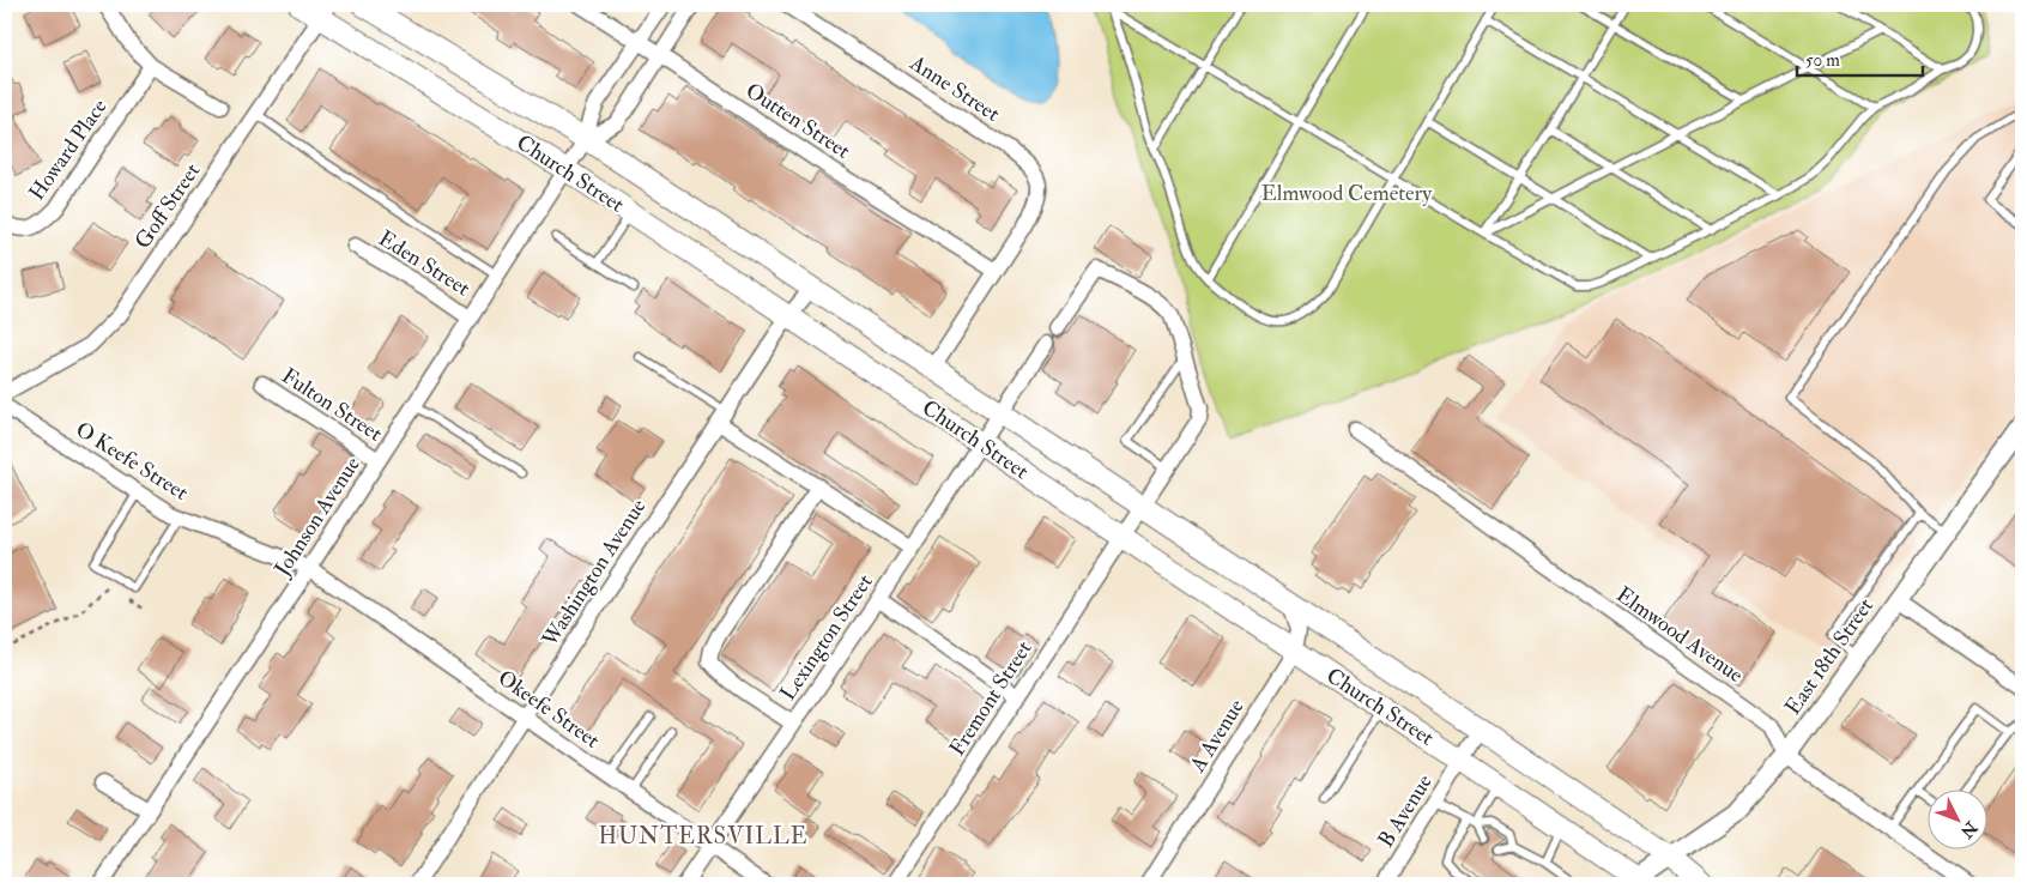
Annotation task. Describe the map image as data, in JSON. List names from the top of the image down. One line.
{"streets":{"main road":["Church Street"],"street":["Anne Street","Outten Street","Howard Place","Goff Street","Eden Street","Fulton Street","O Keefe Street","Johnson Avenue","Washington Avenue","Elmwood Avenue","Lexington Street","East 18th Street","Fremont Street","Okeefe Street","A Avenue","B Avenue"]},"crossings":[["Anne Street","Outten Street"],["Anne Street","Church Street"],["Church Street","Goff Street"],["Church Street","Johnson Avenue"],["Church Street","Washington Avenue"],["Church Street","Lexington Street"],["Church Street","East 18th Street"],["Church Street","Fremont Street"],["Church Street","A Avenue"],["Church Street","B Avenue"],["Eden Street","Johnson Avenue"],["Fulton Street","Johnson Avenue"],["O Keefe Street","Johnson Avenue"],["O Keefe Street","Okeefe Street"],["Johnson Avenue","Okeefe Street"],["Washington Avenue","Okeefe Street"],["Elmwood Avenue","East 18th Street"],["Lexington Street","Okeefe Street"]],"districts":["HUNTERSVILLE"],"parks":["Elmwood Cemetery"],"scale_bar":"50 m","north":"bottom right"}
